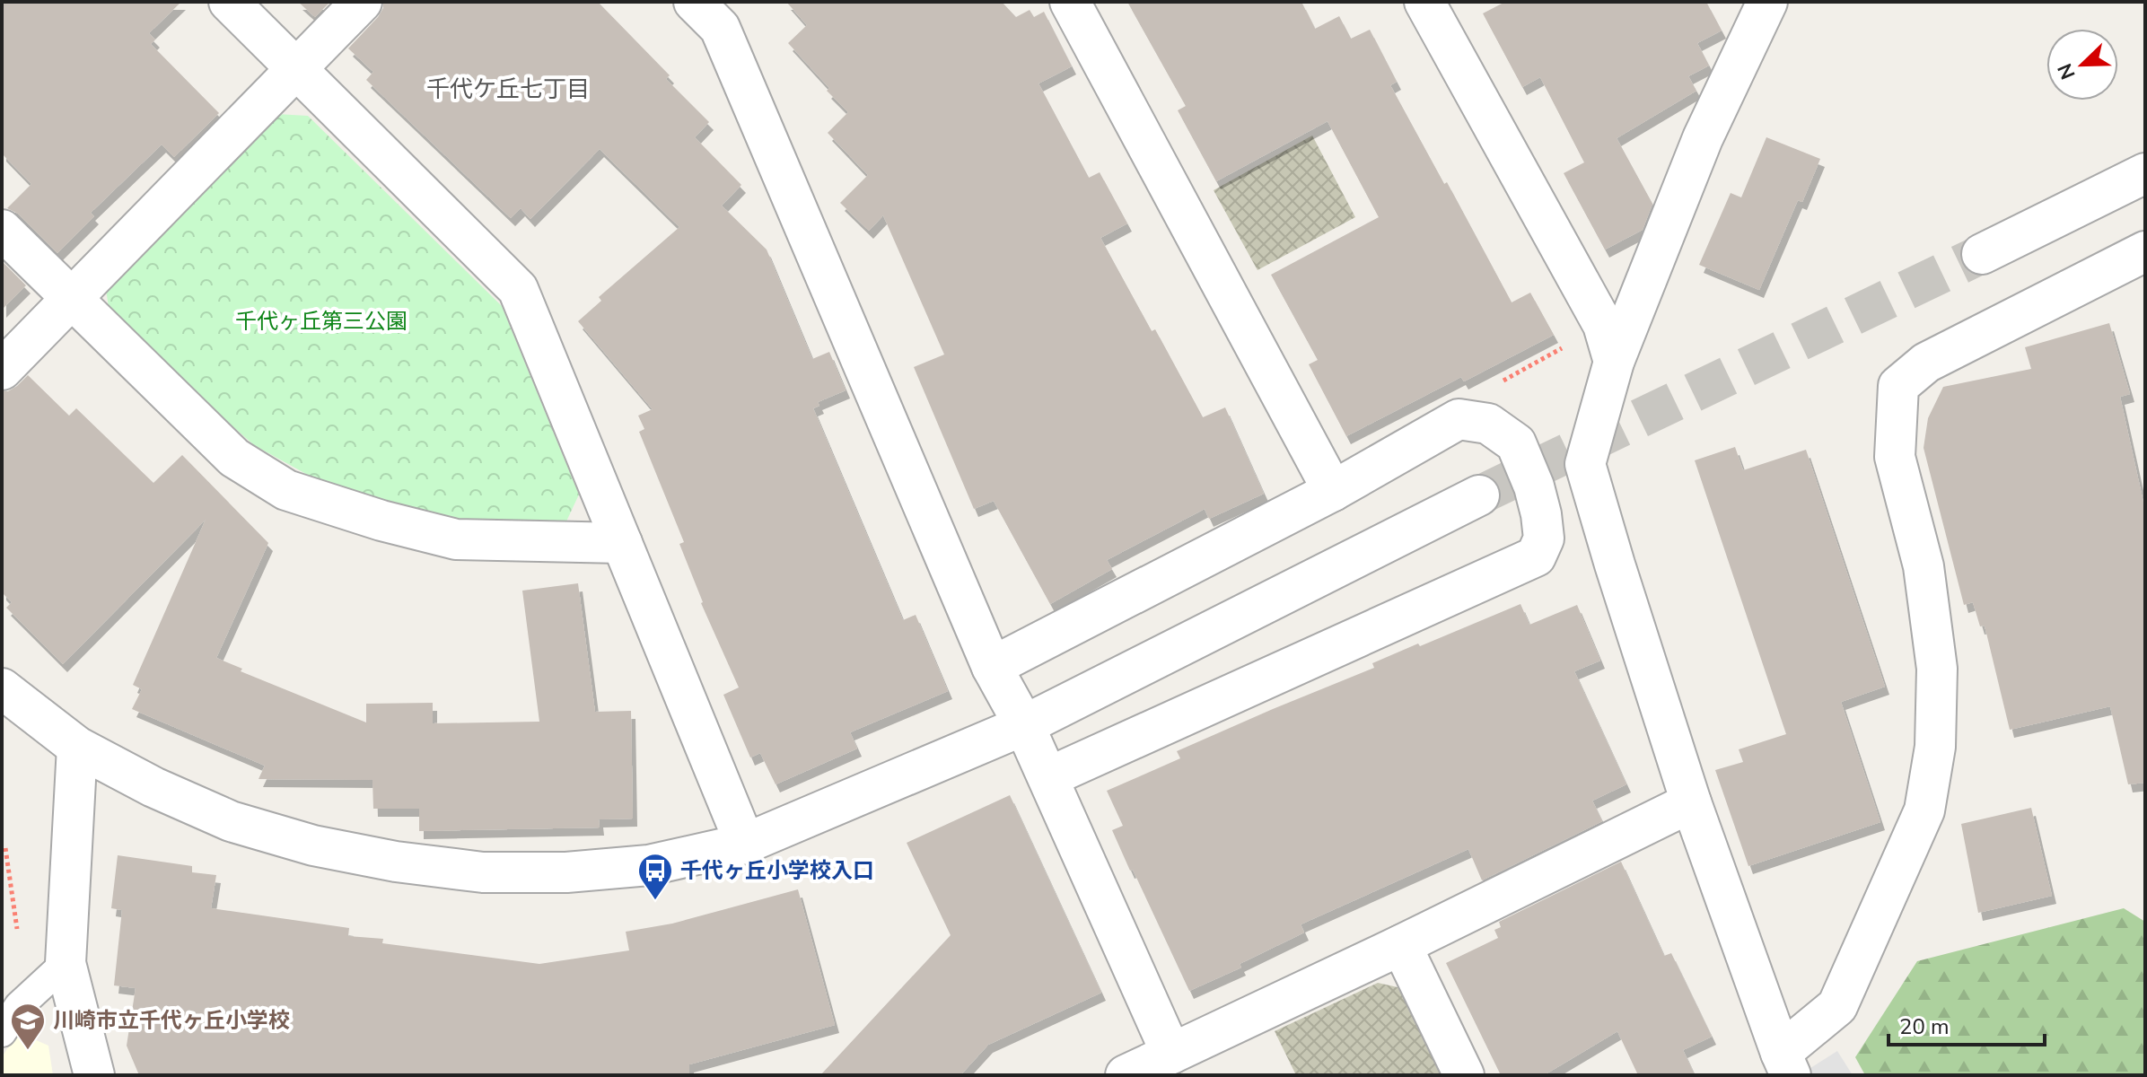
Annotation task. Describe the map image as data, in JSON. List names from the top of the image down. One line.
{"districts":["千代ケ丘七丁目"],"parks":["千代ヶ丘第三公園"],"places":{"bus stop":["千代ヶ丘小学校入口"],"school or university":["川崎市立千代ヶ丘小学校"]},"scale_bar":"20 m","north":"bottom left"}
